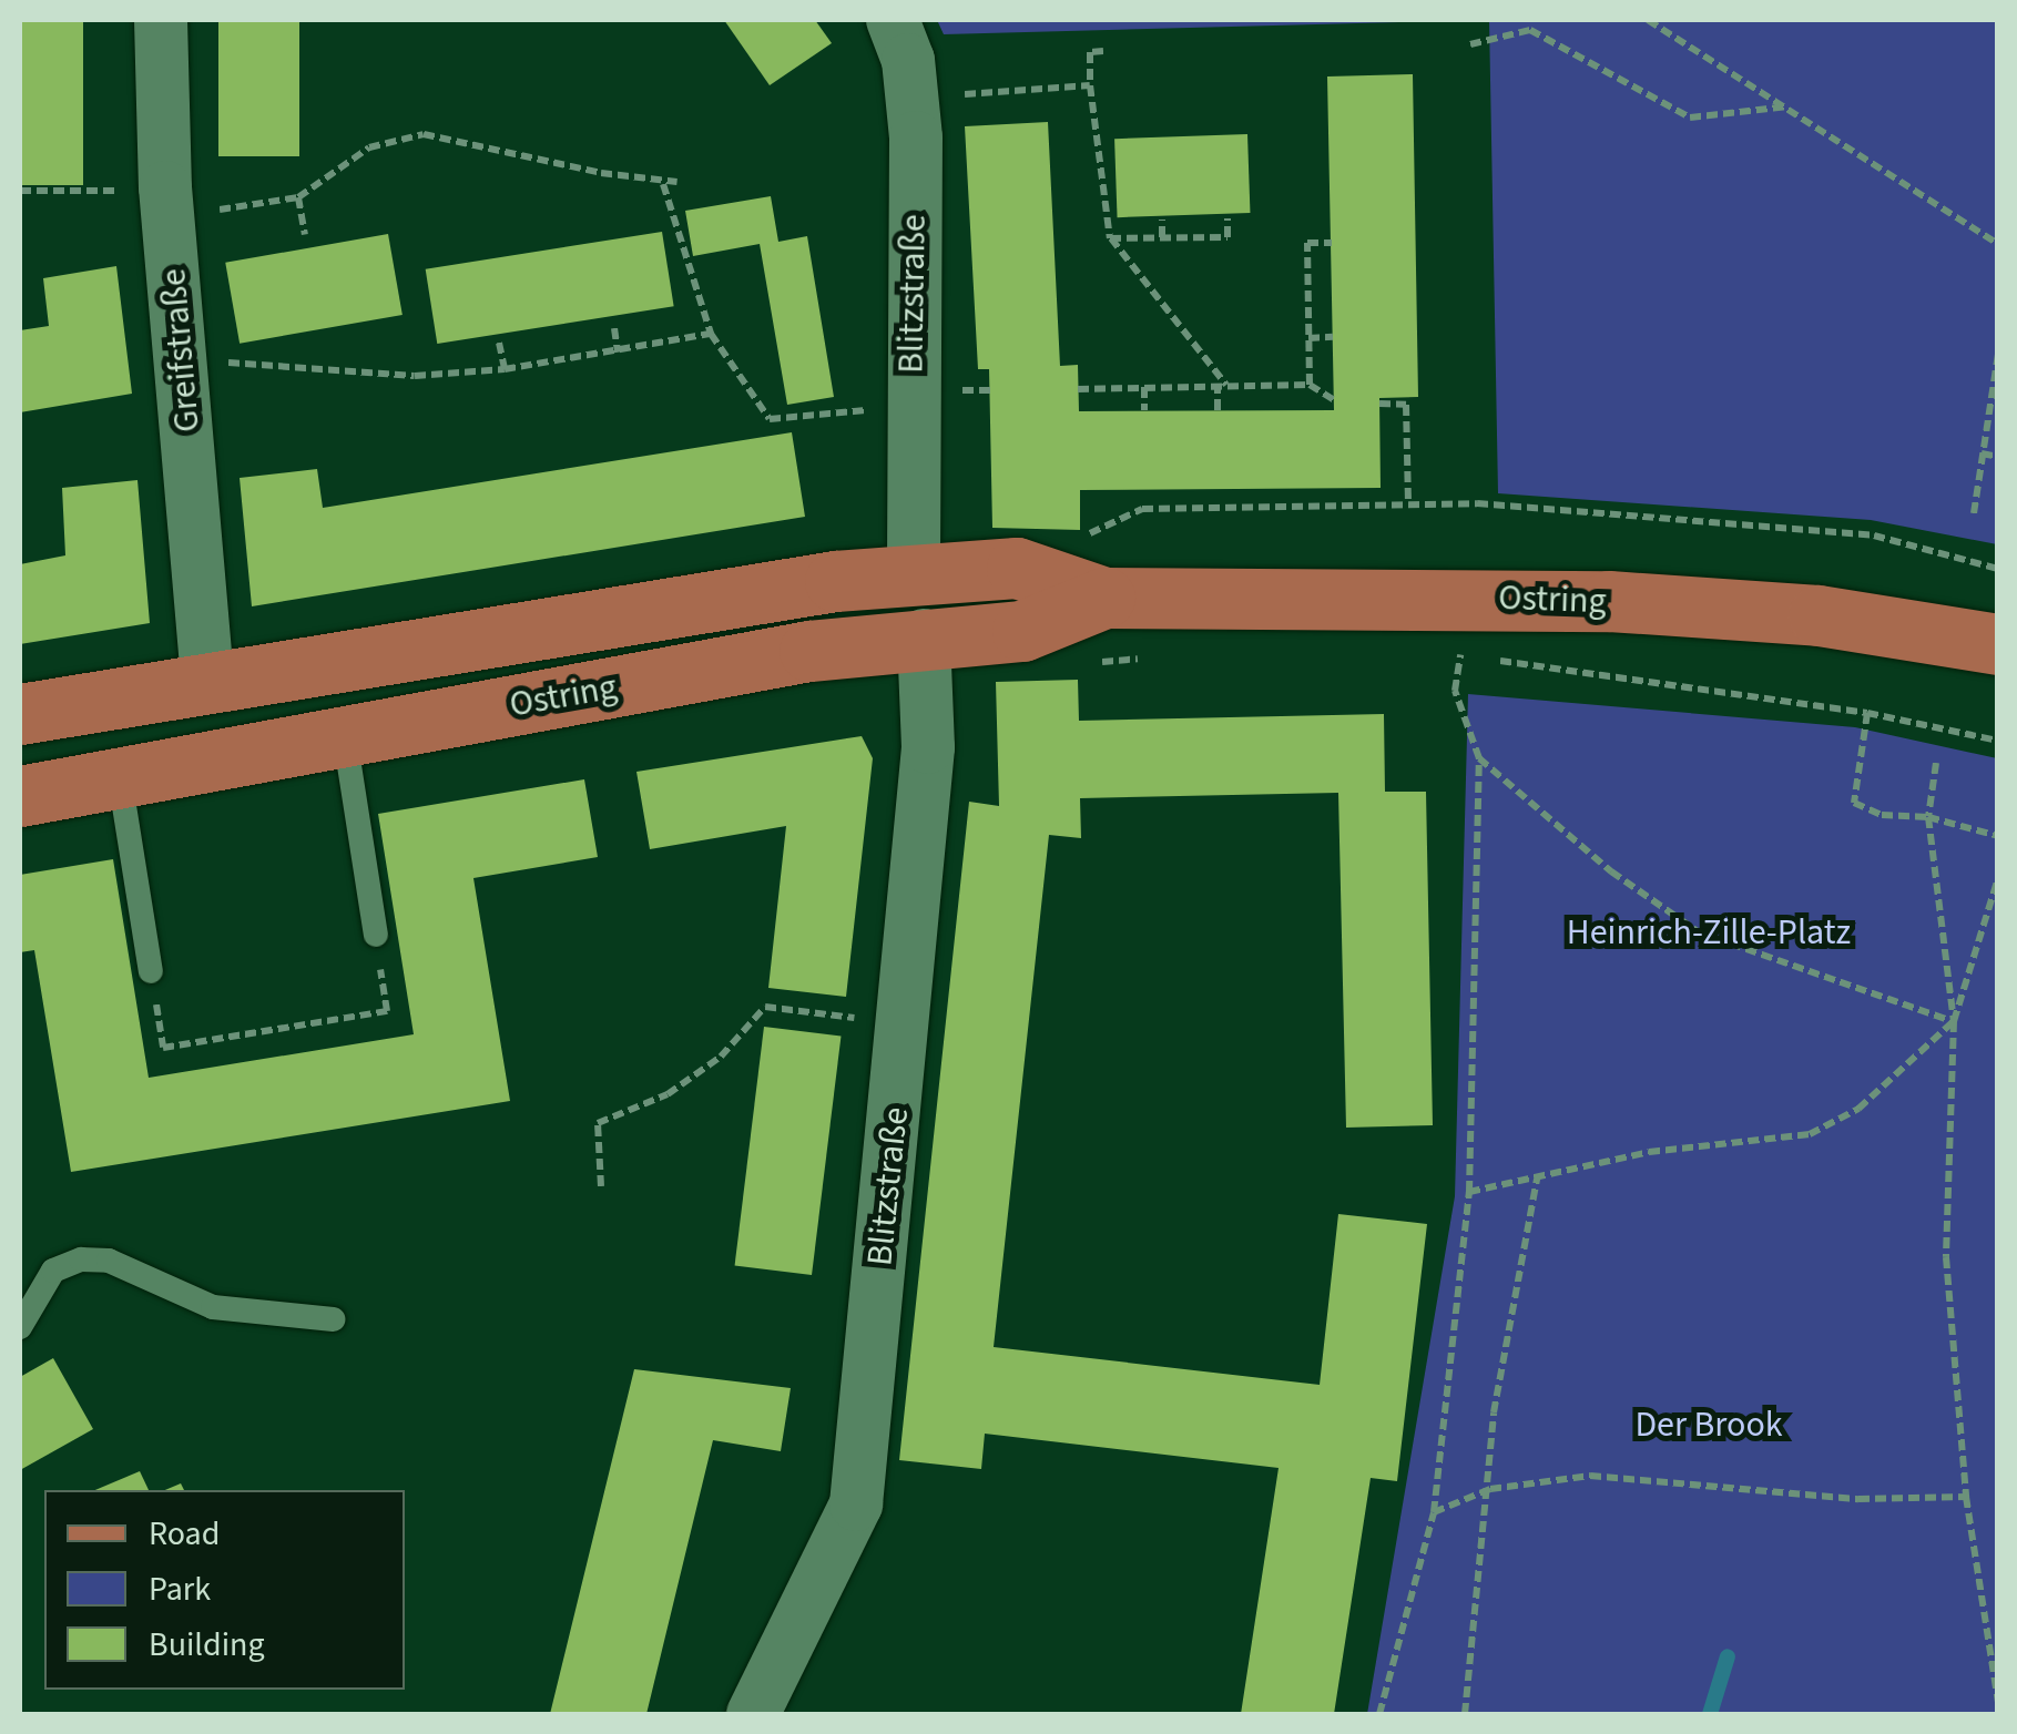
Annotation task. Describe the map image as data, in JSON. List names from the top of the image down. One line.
{"streets":{"main road":["Ostring"],"street":["Blitzstraße","Greifstraße"]},"crossings":[["Blitzstraße","Ostring"],["Greifstraße","Ostring"]],"parks":["Heinrich-Zille-Platz","Der Brook"],"legend":["Road","Park","Building"]}
